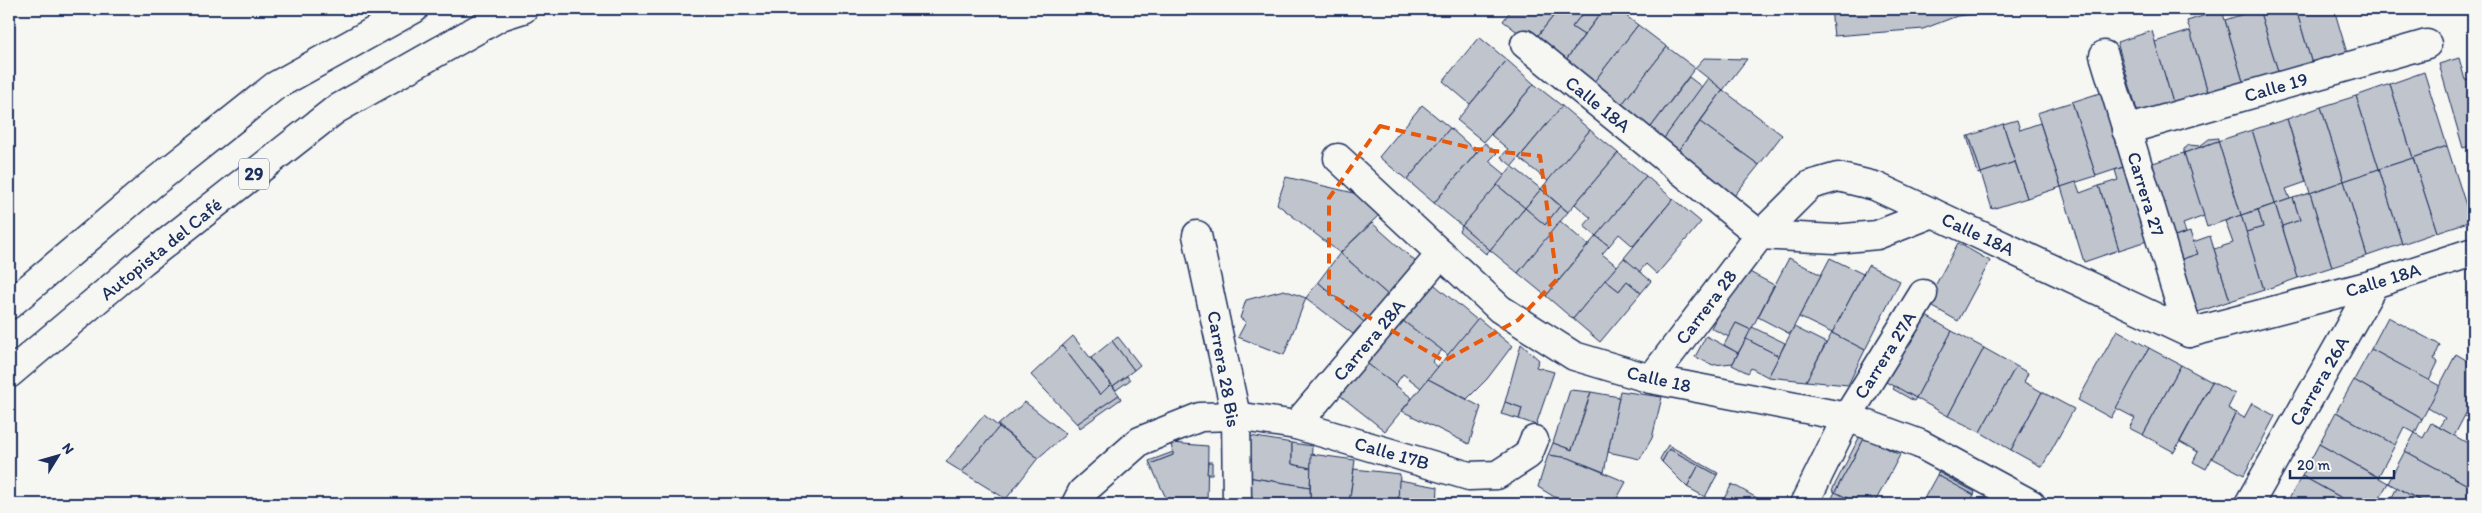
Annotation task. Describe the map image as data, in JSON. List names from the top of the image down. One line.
{"streets":{"main road":["Calle 19","Calle 18A","29","Carrera 27","Autopista del Café","Carrera 28","Carrera 28A","Carrera 27A","Carrera 28 Bis","Calle 18","Carrera 26A","Calle 17B"]},"crossings":[["Calle 19","Carrera 27"],["Calle 18A","Carrera 27"],["Calle 18A","Carrera 28"],["Calle 18A","Carrera 26A"],["Carrera 28","Calle 18"],["Carrera 28A","Calle 18"],["Carrera 28A","Calle 17B"],["Carrera 27A","Calle 18"],["Carrera 28 Bis","Calle 17B"]],"scale_bar":"20 m","north":"top right"}
